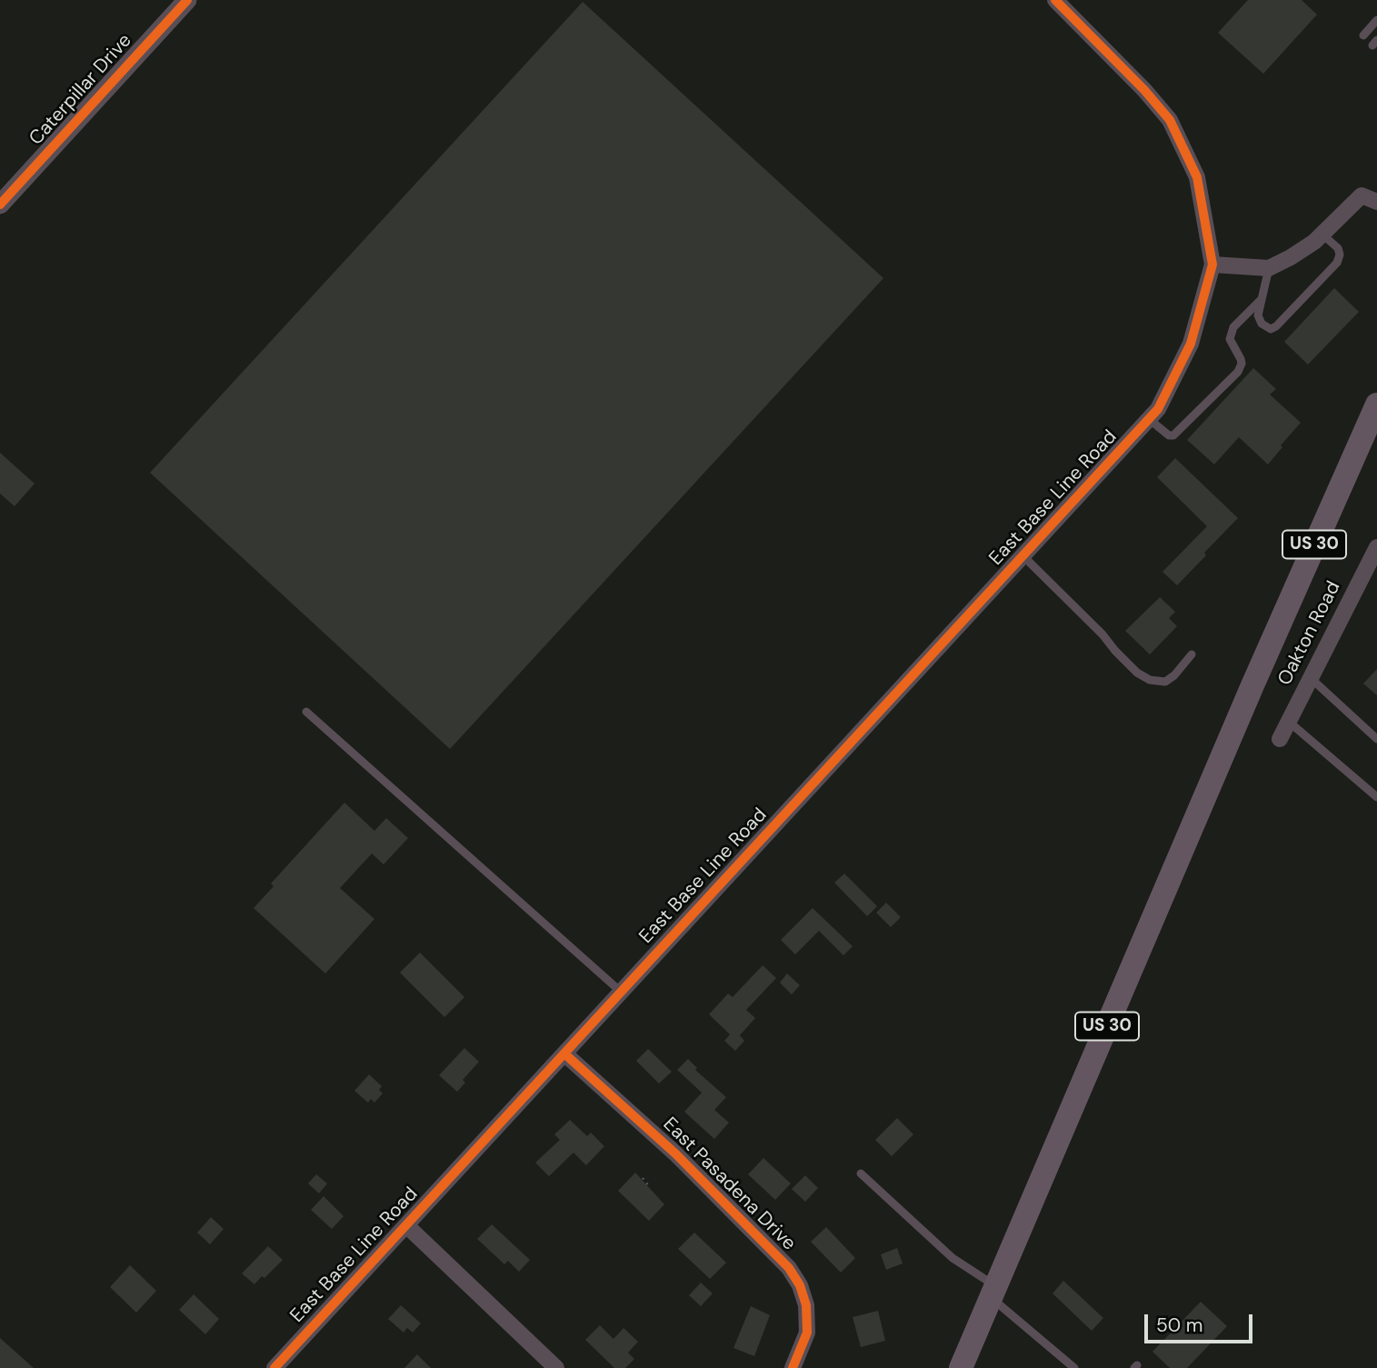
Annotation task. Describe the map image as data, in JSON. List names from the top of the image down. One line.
{"streets":{"main road":["US 30"],"street":["Caterpillar Drive","East Base Line Road","Oakton Road","East Pasadena Drive"]},"crossings":[["East Base Line Road","East Pasadena Drive"]],"scale_bar":"50 m"}
